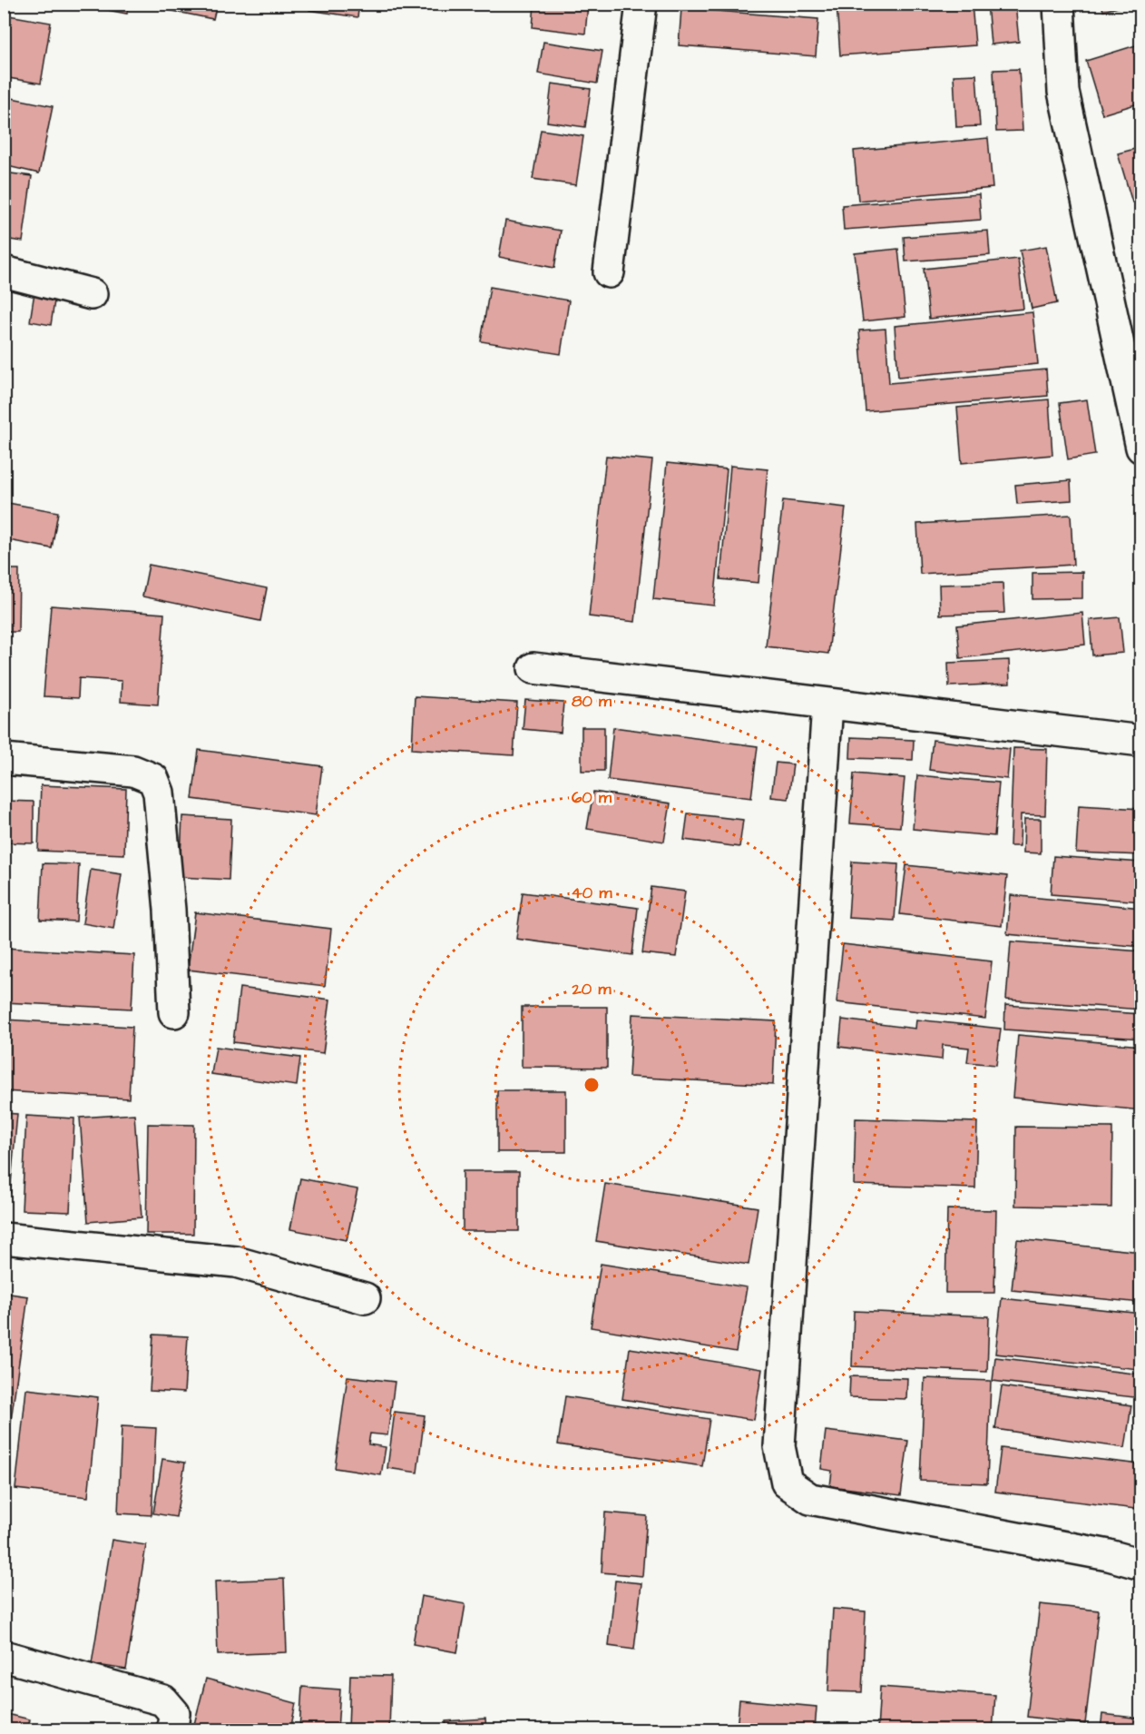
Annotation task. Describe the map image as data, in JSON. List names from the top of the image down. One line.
{"rings":["80 m","60 m","40 m","20 m"]}
